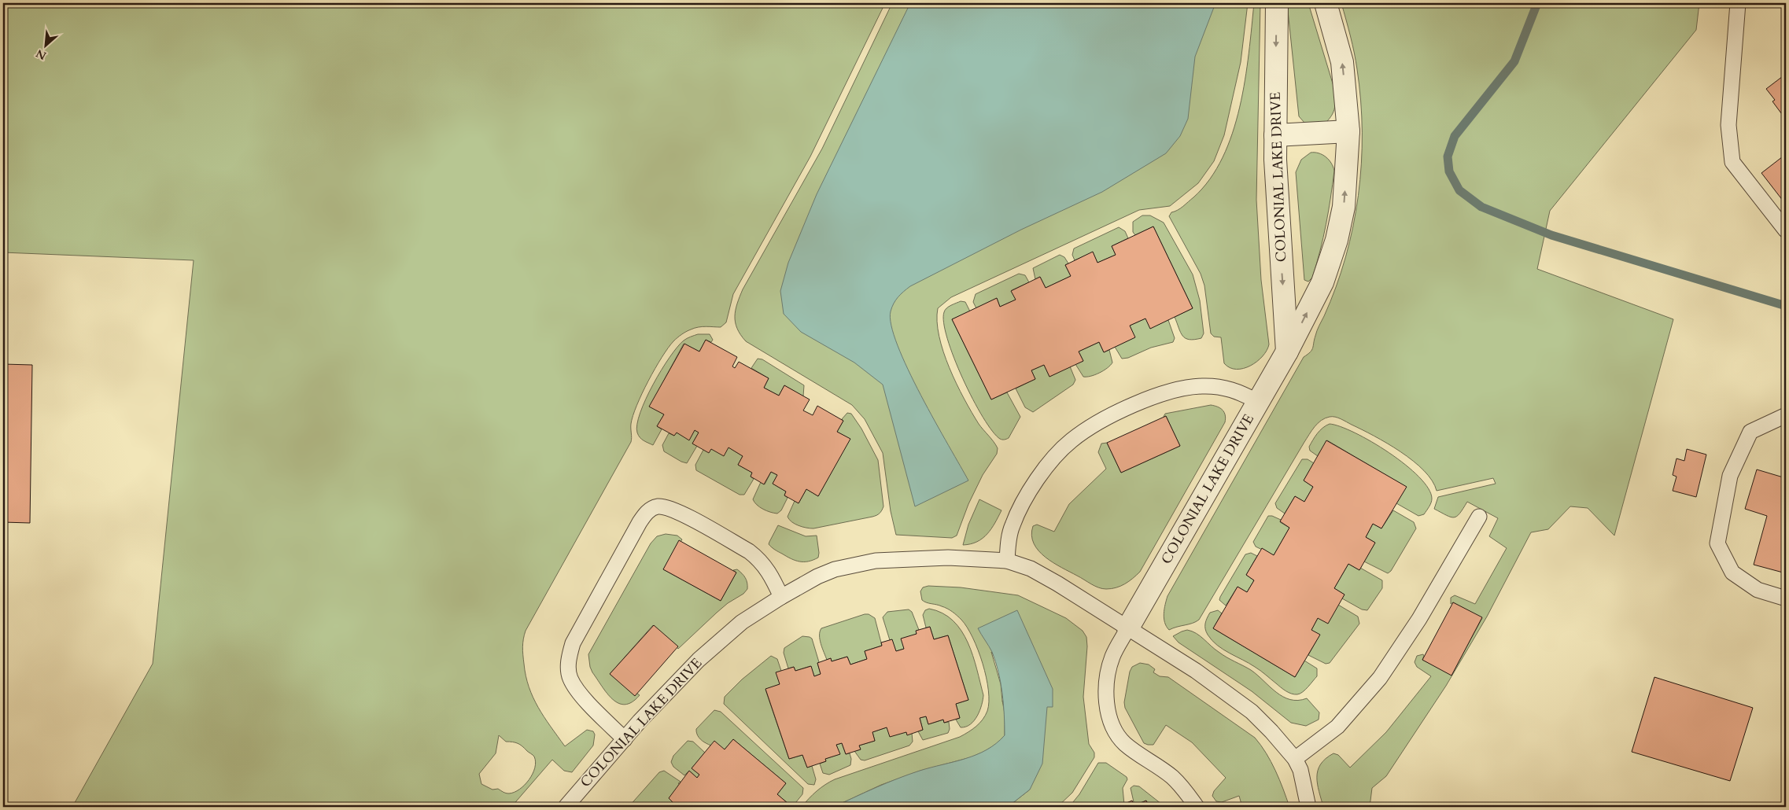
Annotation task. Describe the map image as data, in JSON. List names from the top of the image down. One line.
{"streets":{"street":["COLONIAL LAKE DRIVE"]},"north":"bottom left"}
